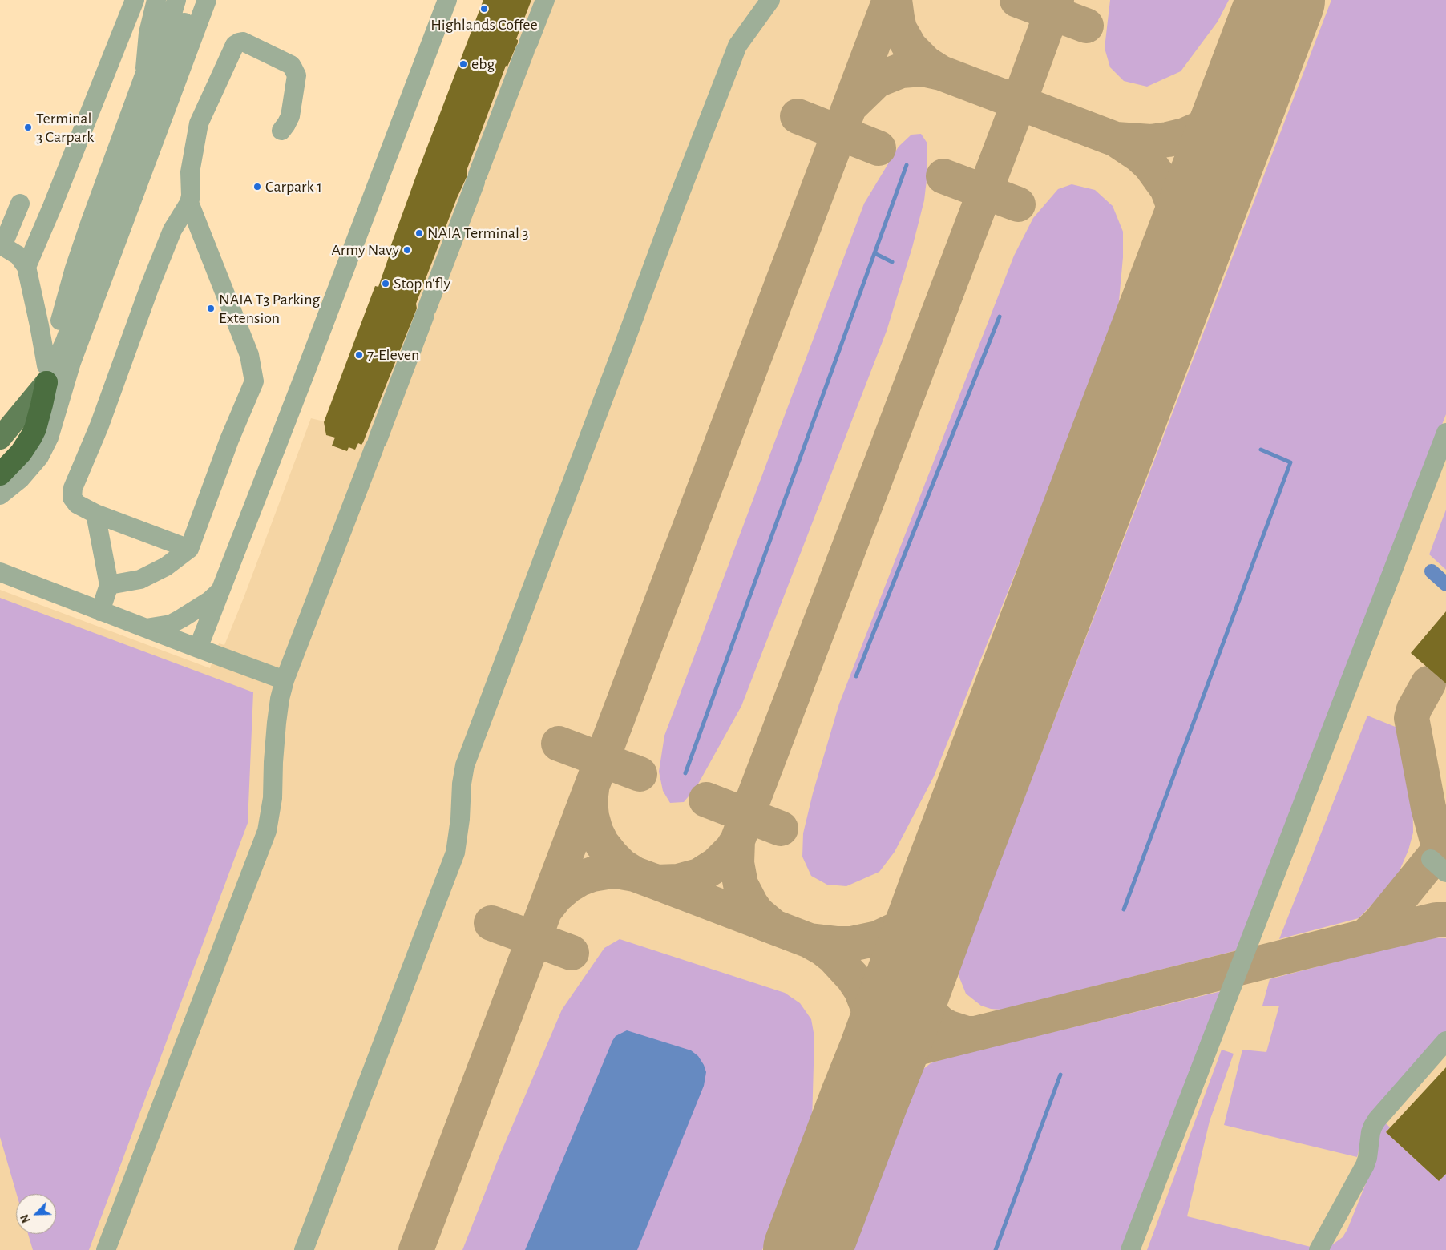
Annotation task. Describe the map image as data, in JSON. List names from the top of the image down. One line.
{"places":["Highlands Coffee","ebg","Terminal 3 Carpark","Carpark 1","NAIA Terminal 3","Army Navy","Stop n'fly","NAIA T3 Parking Extension","7-Eleven"],"north":"bottom left"}
